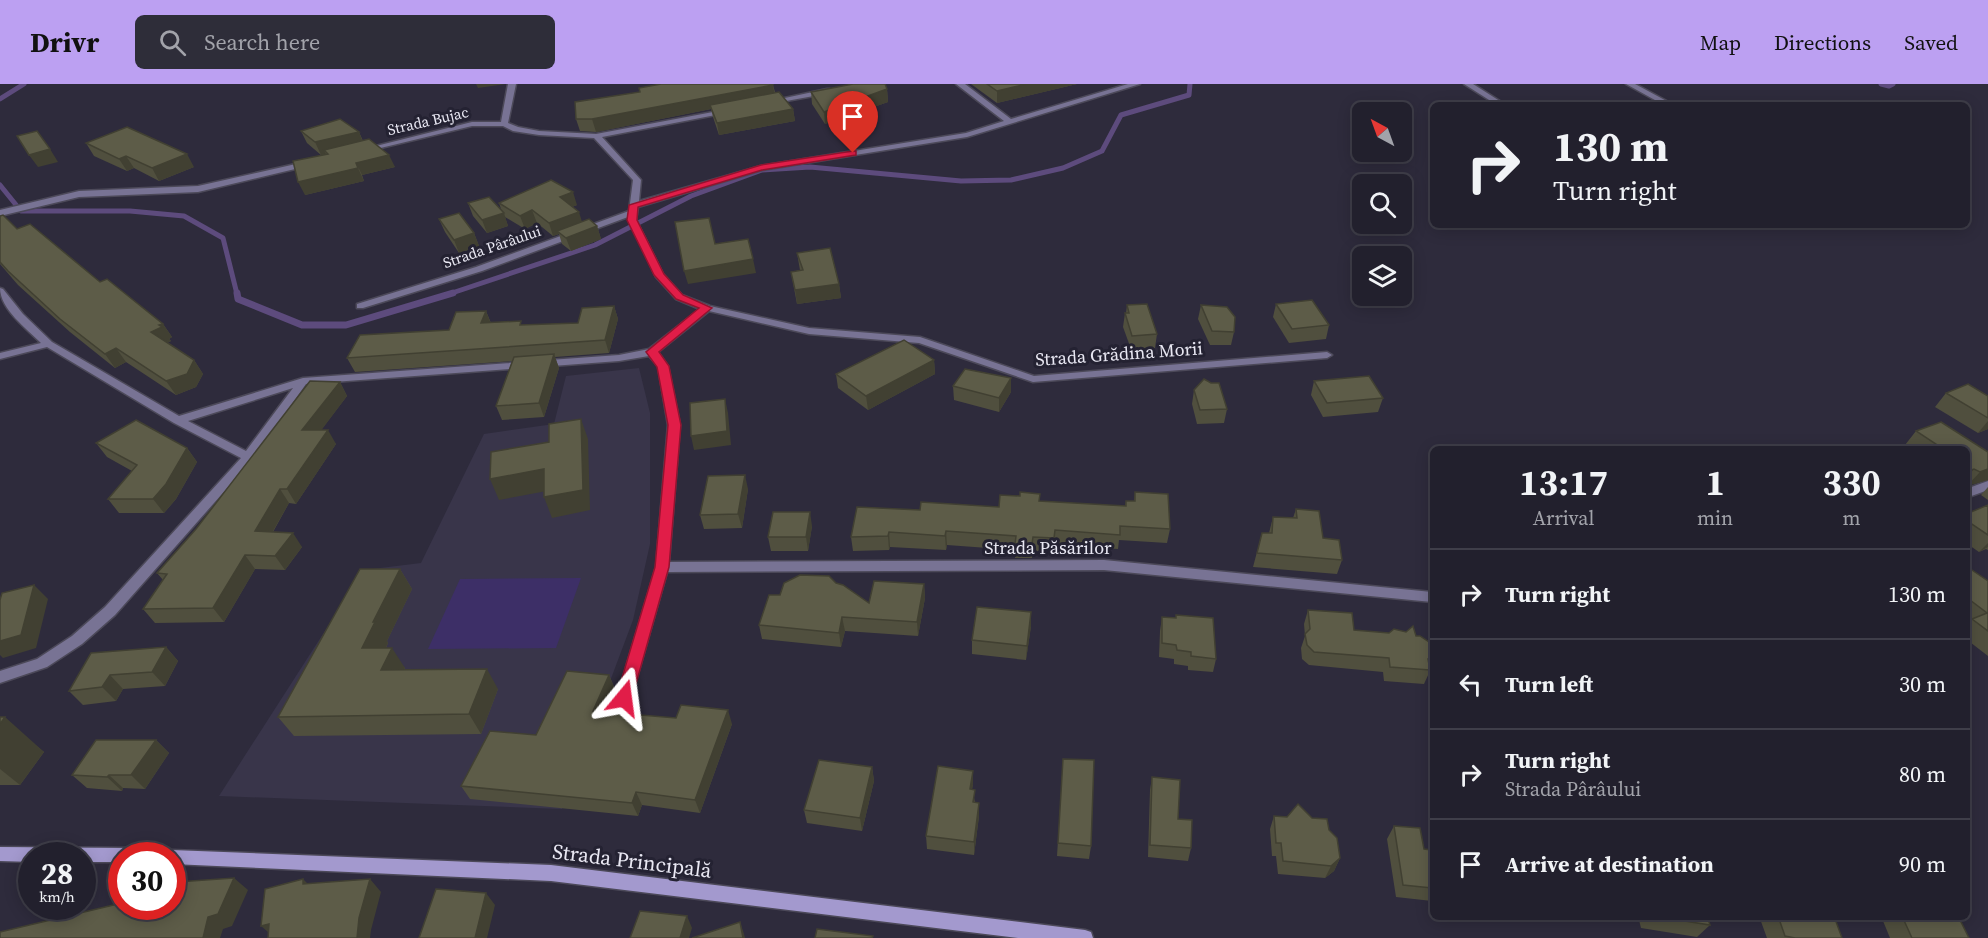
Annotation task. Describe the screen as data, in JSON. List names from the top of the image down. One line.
{"streets":{"main road":["Strada Principală"],"street":["Strada Bujac","Strada Pârâului","Strada Grădina Morii","Strada Păsărilor"]},"crossings":[["Strada Pârâului","Strada Grădina Morii"]],"north":"top left","page":{"header":"Drivr","search":"Search here","nav":["Map","Directions","Saved"],"turn":["130 m","Turn right"],"eta":["13:17","Arrival","1","min","330","m"],"list":[{"name":"Turn right","value":"130 m"},{"name":"Turn left","value":"30 m"},{"name":"Turn right","note":"Strada Pârâului","value":"80 m"},{"name":"Arrive at destination","value":"90 m"}],"speed":"28 km/h","limit":"30"}}
